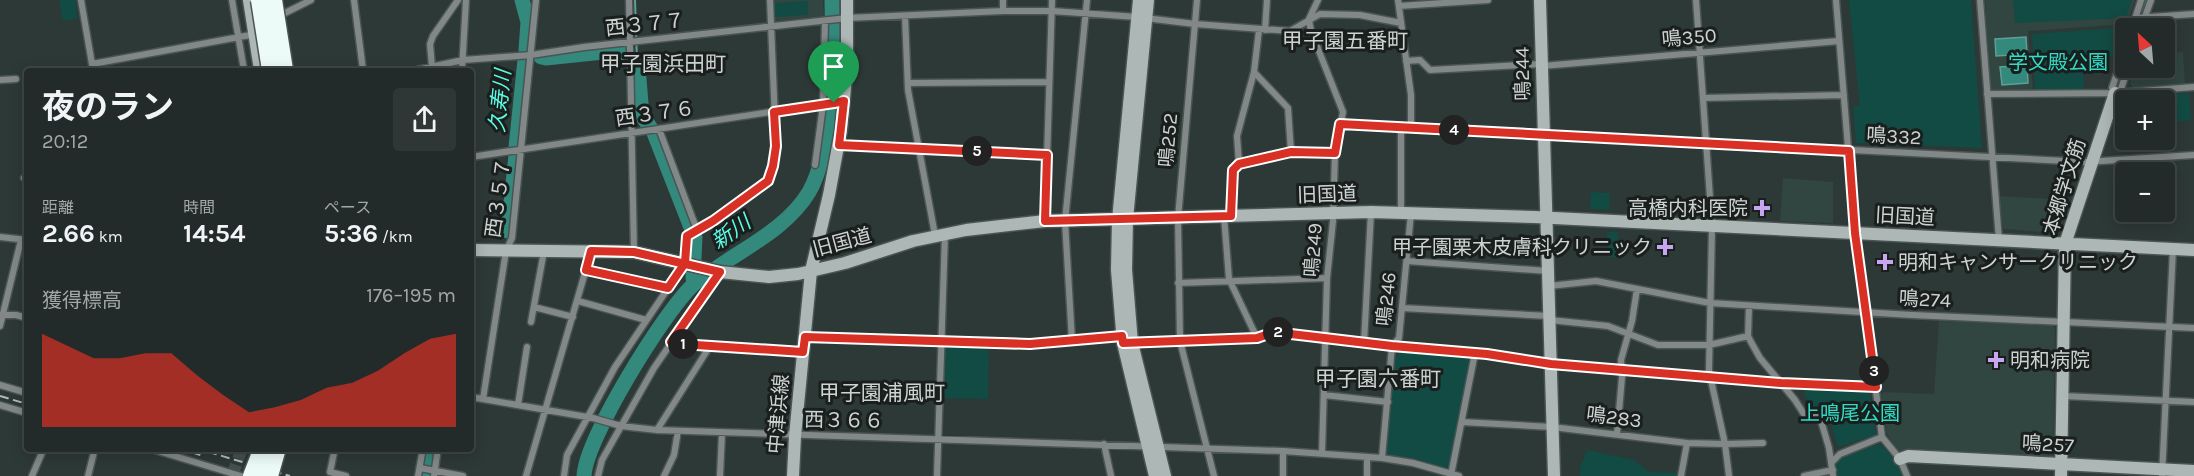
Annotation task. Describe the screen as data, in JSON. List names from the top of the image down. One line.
{"streets":{"street":["西３７７","鳴350","鳴244","西３７６","鳴332","鳴252","本郷学文筋","旧国道","西３５７","鳴249","鳴246","鳴274","中津浜線","鳴283","西３６６","鳴257"]},"crossings":[["西３７７","鳴252"],["西３７７","西３５７"],["西３７７","鳴249"],["西３７７","中津浜線"],["鳴350","鳴244"],["鳴244","鳴332"],["鳴244","旧国道"],["鳴244","鳴274"],["鳴244","鳴283"],["西３７６","西３５７"],["西３７６","中津浜線"],["鳴332","本郷学文筋"],["鳴332","鳴249"],["鳴332","鳴246"],["鳴252","旧国道"],["本郷学文筋","旧国道"],["本郷学文筋","鳴274"],["本郷学文筋","鳴257"],["旧国道","西３５７"],["旧国道","鳴249"],["旧国道","鳴246"],["旧国道","中津浜線"],["西３５７","西３６６"],["鳴249","西３６６"],["鳴246","西３６６"],["中津浜線","西３６６"]],"districts":["甲子園五番町","甲子園浜田町","甲子園六番町","甲子園浦風町"],"water":["久寿川","新川"],"parks":["学文殿公園","上鳴尾公園"],"places":{"health":["高橋内科医院","甲子園栗木皮膚科クリニック","明和キャンサークリニック","明和病院"]},"north":"top left","page":{"map_buttons":["+","−"],"heading":["夜のラン","20:12"],"pins":["4","5","2","1","3"],"stats":[["距離","2.66 km"],["時間","14:54"],["ペース","5:36 /km"]],"chart":["獲得標高","176–195 m"]}}
